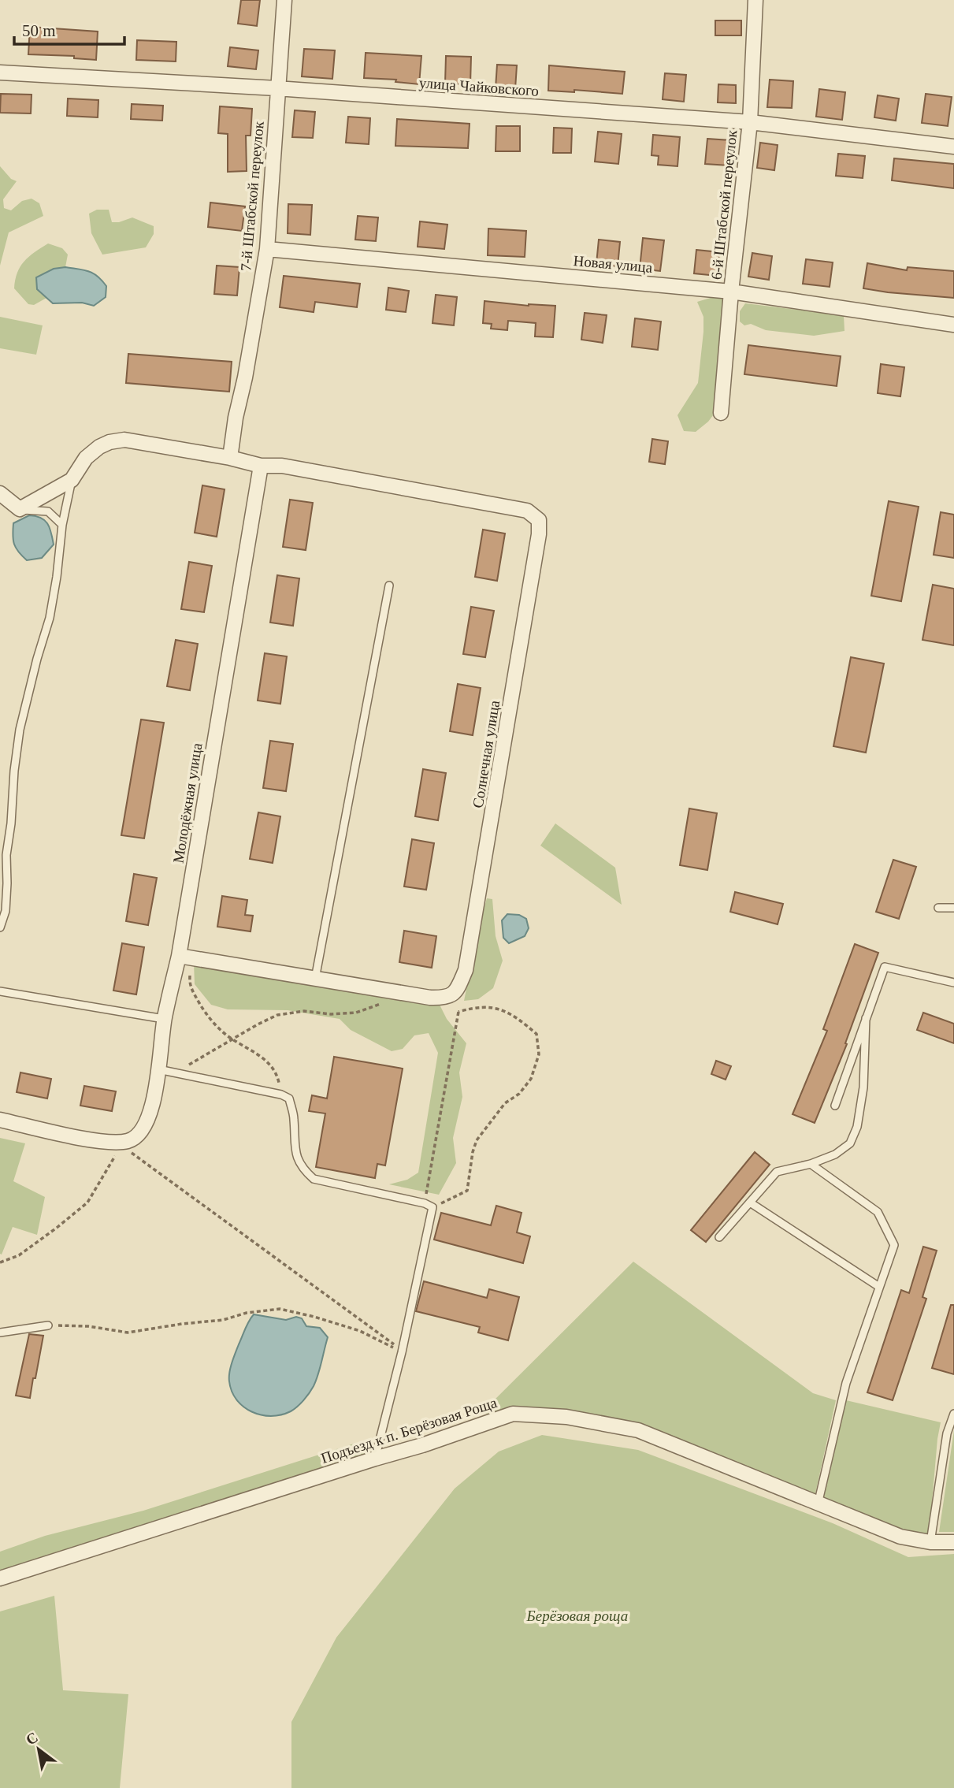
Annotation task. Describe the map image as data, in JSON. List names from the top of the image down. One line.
{"streets":{"street":["улица Чайковского","7-й Штабской переулок","6-й Штабской переулок","Новая улица","Солнечная улица","Молодёжная улица","Подъезд к п. Берёзовая Роща"]},"crossings":[["улица Чайковского","7-й Штабской переулок"],["улица Чайковского","6-й Штабской переулок"],["7-й Штабской переулок","Новая улица"],["6-й Штабской переулок","Новая улица"],["Солнечная улица","Молодёжная улица"]],"parks":["Берёзовая роща"],"scale_bar":"50 m","north":"top left"}
